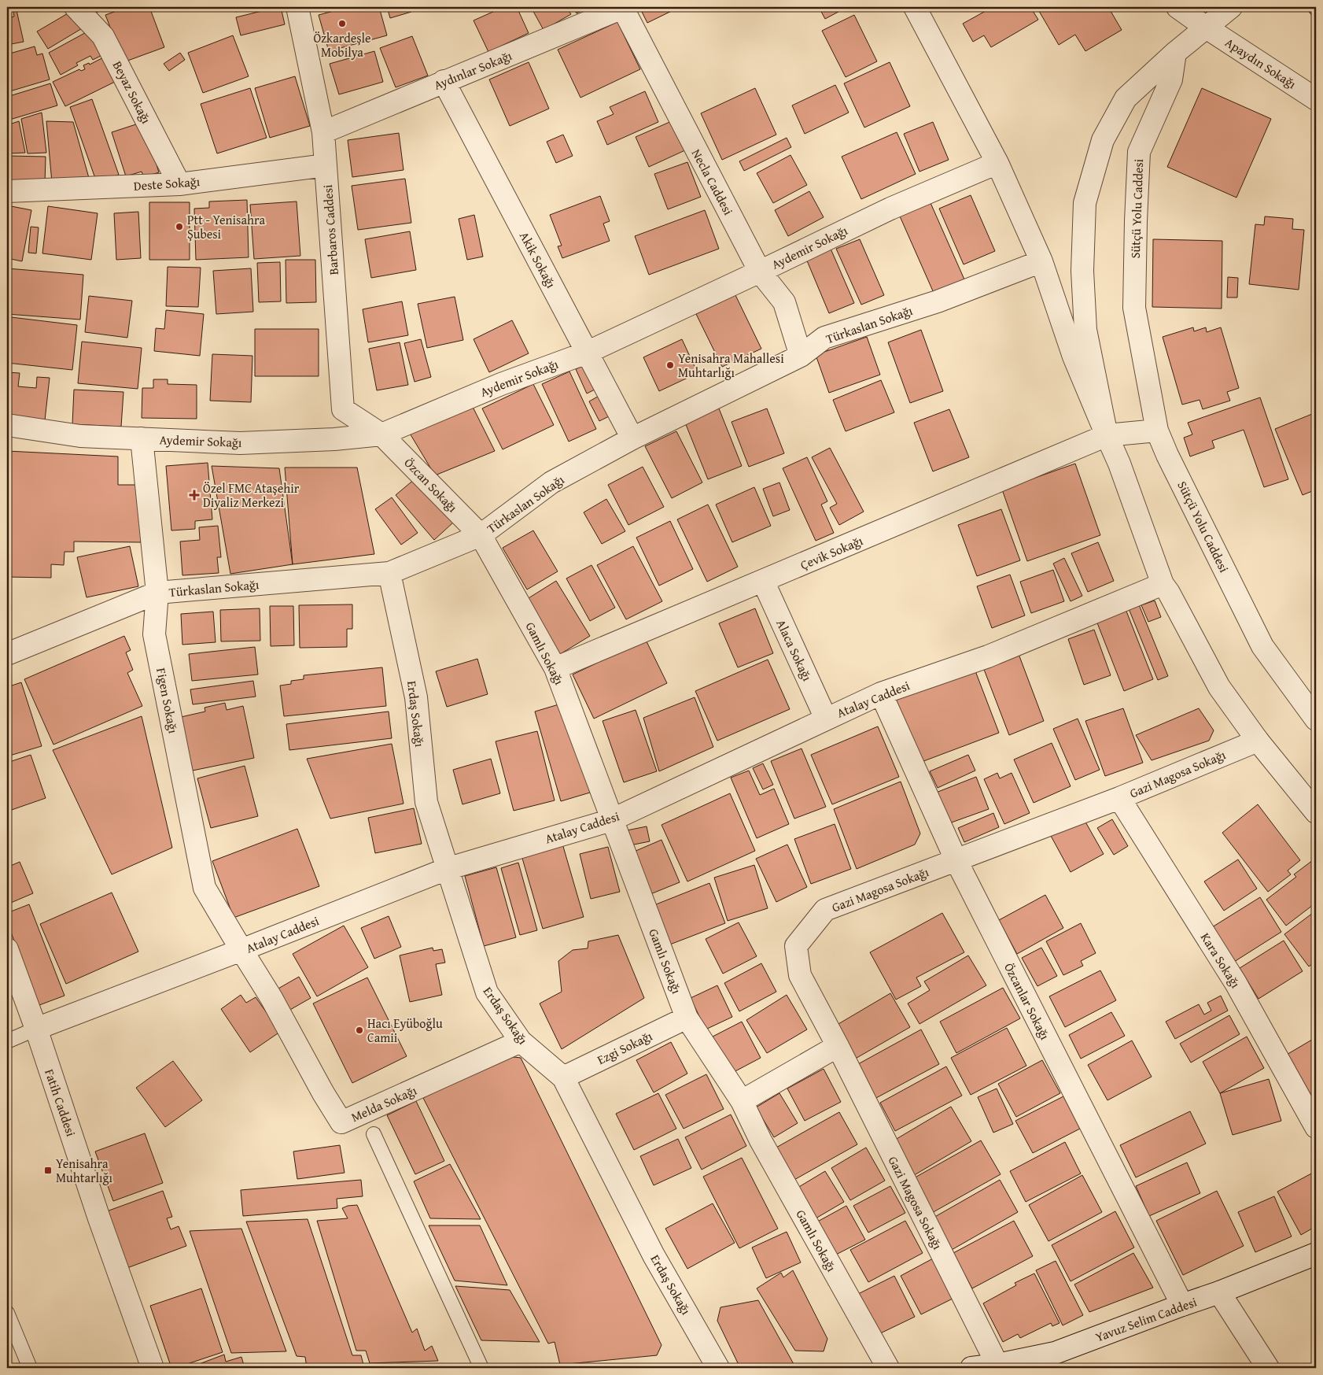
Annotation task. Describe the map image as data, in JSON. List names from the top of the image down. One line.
{"streets":{"street":["Apaydın Sokağı","Aydınlar Sokağı","Beyaz Sokağı","Necla Caddesi","Deste Sokağı","Sütçü Yolu Caddesi","Barbaros Caddesi","Aydemir Sokağı","Akik Sokağı","Türkaslan Sokağı","Özcan Sokağı","Çevik Sokağı","Alaca Sokağı","Gamlı Sokağı","Atalay Caddesi","Figen Sokağı","Erdaş Sokağı","Gazi Magosa Sokağı","Kara Sokağı","Özcanlar Sokağı","Ezgi Sokağı","Fatih Caddesi","Melda Sokağı","Yavuz Selim Caddesi"]},"crossings":[["Aydınlar Sokağı","Necla Caddesi"],["Aydınlar Sokağı","Barbaros Caddesi"],["Aydınlar Sokağı","Akik Sokağı"],["Beyaz Sokağı","Deste Sokağı"],["Necla Caddesi","Aydemir Sokağı"],["Necla Caddesi","Türkaslan Sokağı"],["Deste Sokağı","Barbaros Caddesi"],["Sütçü Yolu Caddesi","Çevik Sokağı"],["Barbaros Caddesi","Aydemir Sokağı"],["Barbaros Caddesi","Özcan Sokağı"],["Aydemir Sokağı","Akik Sokağı"],["Aydemir Sokağı","Özcan Sokağı"],["Aydemir Sokağı","Figen Sokağı"],["Akik Sokağı","Türkaslan Sokağı"],["Türkaslan Sokağı","Özcan Sokağı"],["Türkaslan Sokağı","Gamlı Sokağı"],["Türkaslan Sokağı","Figen Sokağı"],["Türkaslan Sokağı","Erdaş Sokağı"],["Özcan Sokağı","Gamlı Sokağı"],["Çevik Sokağı","Alaca Sokağı"],["Çevik Sokağı","Gamlı Sokağı"],["Alaca Sokağı","Atalay Caddesi"],["Gamlı Sokağı","Atalay Caddesi"],["Gamlı Sokağı","Ezgi Sokağı"],["Atalay Caddesi","Figen Sokağı"],["Atalay Caddesi","Erdaş Sokağı"],["Atalay Caddesi","Özcanlar Sokağı"],["Atalay Caddesi","Fatih Caddesi"],["Atalay Caddesi","Melda Sokağı"],["Figen Sokağı","Melda Sokağı"],["Erdaş Sokağı","Ezgi Sokağı"],["Erdaş Sokağı","Melda Sokağı"],["Gazi Magosa Sokağı","Kara Sokağı"],["Gazi Magosa Sokağı","Özcanlar Sokağı"],["Gazi Magosa Sokağı","Yavuz Selim Caddesi"],["Özcanlar Sokağı","Yavuz Selim Caddesi"]],"places":{"other":["Özkardeşle Mobilya","Ptt - Yenisahra Şubesi","Yenisahra Mahallesi Muhtarlığı","Hacı Eyüboğlu Camii"],"health":["Özel FMC Ataşehir Diyaliz Merkezi"],"transit":["Yenisahra Muhtarlığı"]}}
